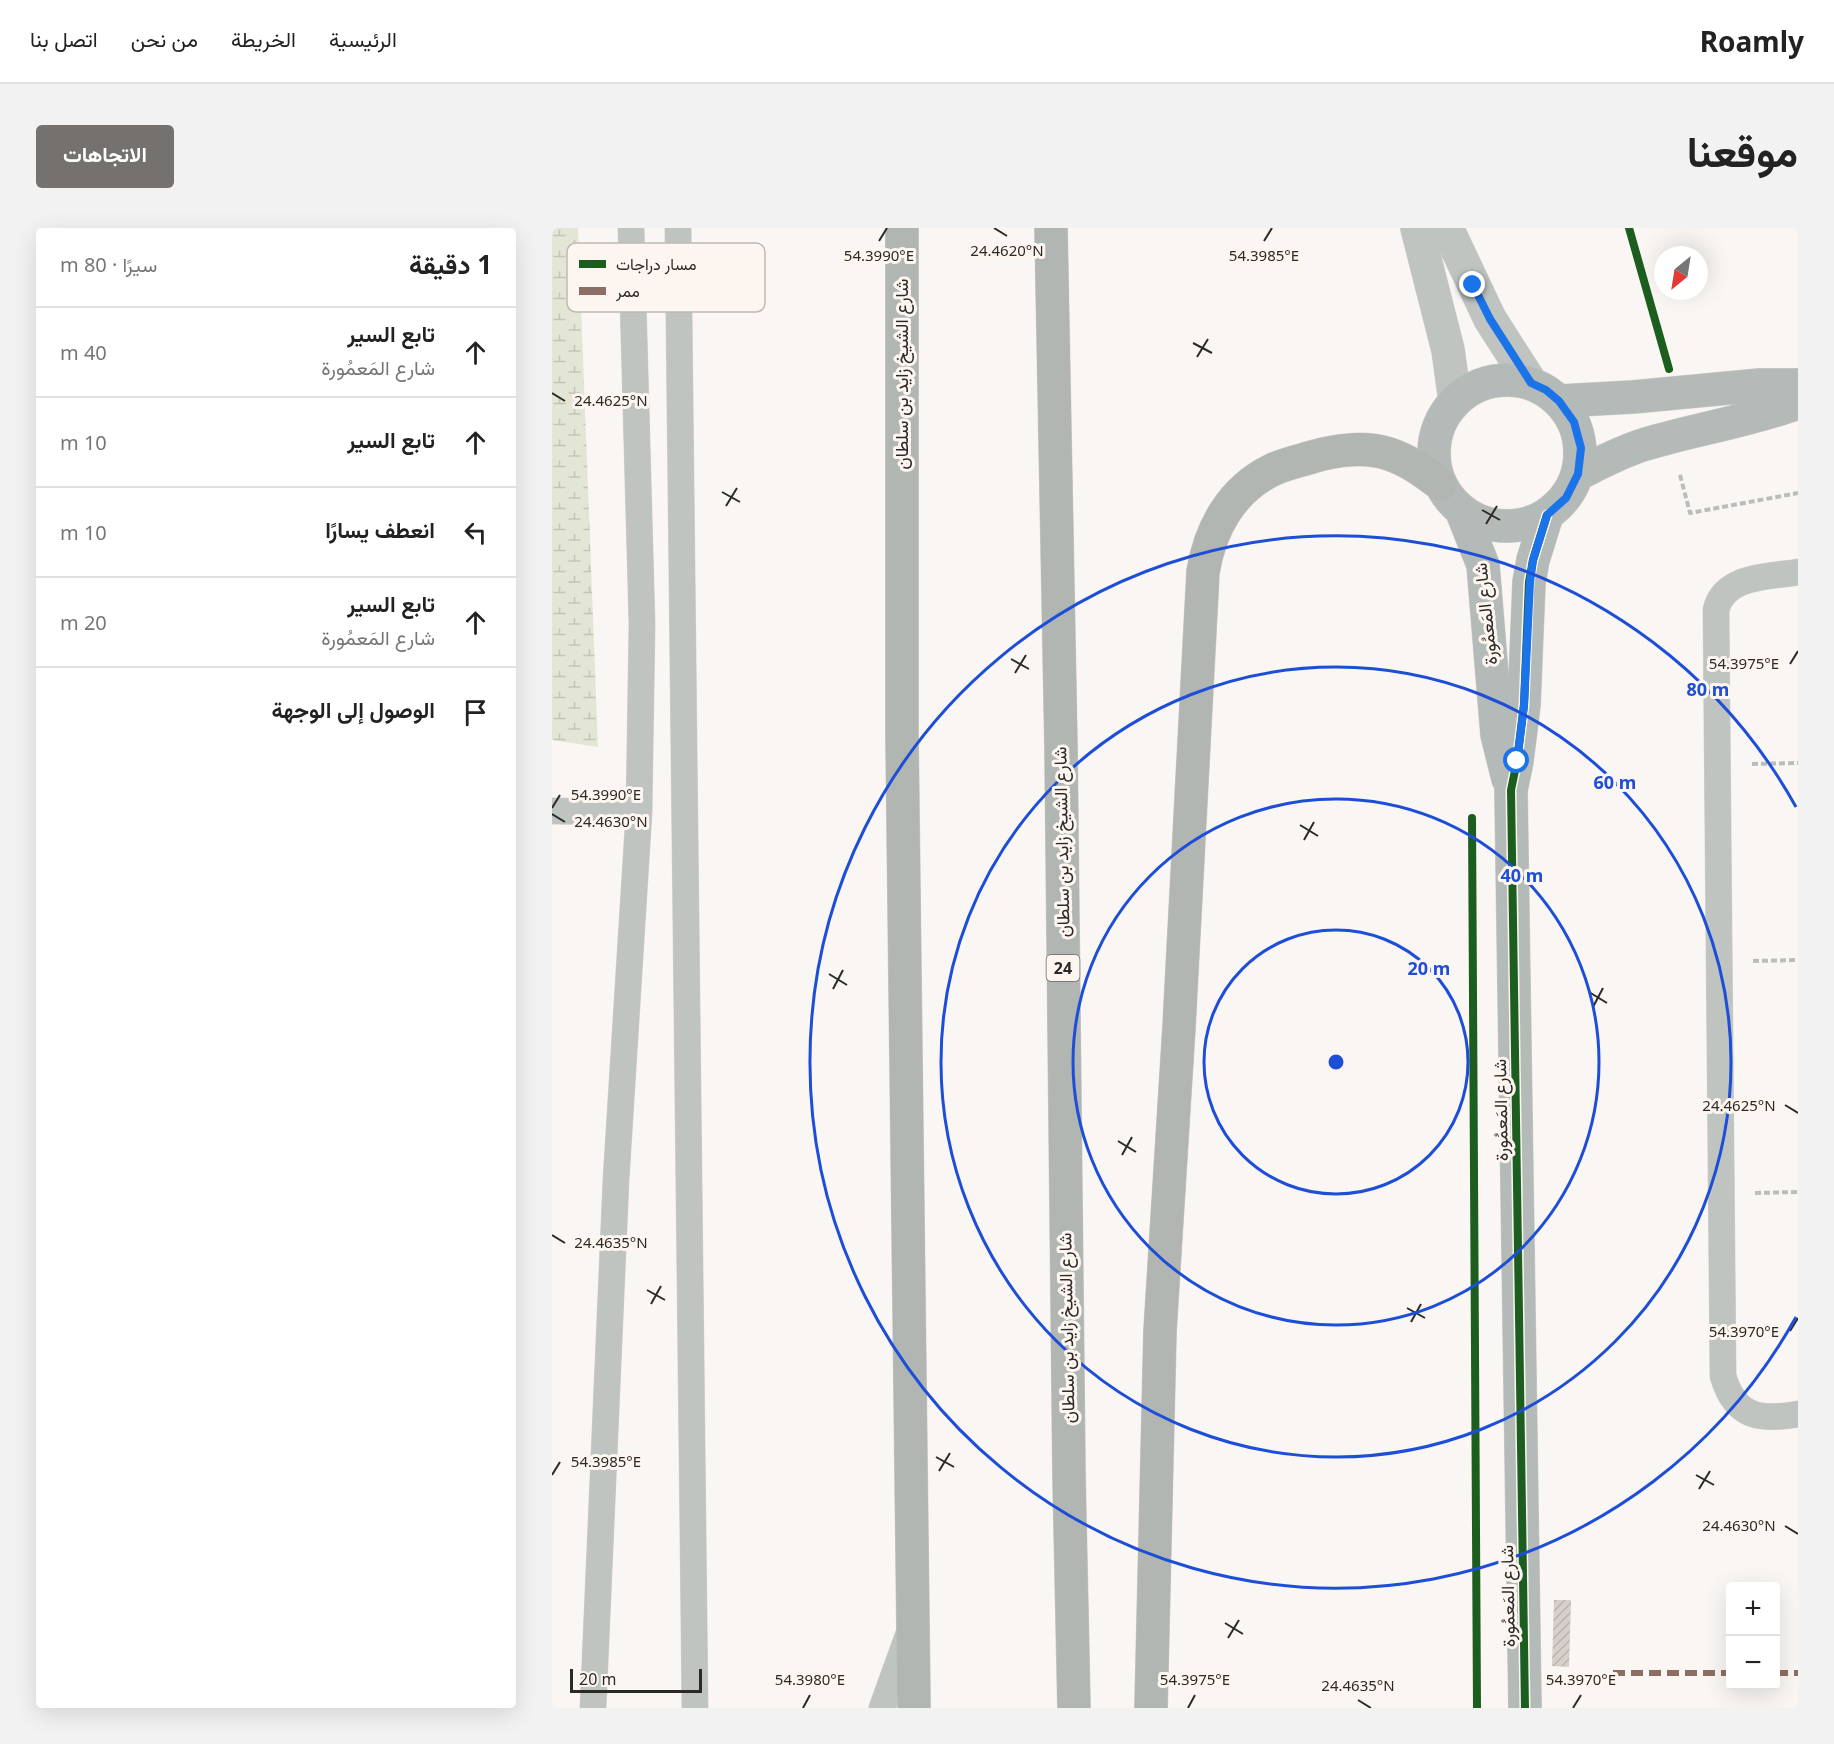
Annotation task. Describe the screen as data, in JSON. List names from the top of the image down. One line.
{"streets":{"highway":["شارع الشيخ زايد بن سلطان","24"],"street":["شارع المَعمُورة"]},"legend":["مسار دراجات","ممر"],"scale_bar":"20 m","north":"bottom left","page":{"header":"Roamly","nav":["الرئيسية","الخريطة","من نحن","اتصل بنا"],"title":"موقعنا","buttons":"الاتجاهات","heading":["1 دقيقة","سيرًا · 80 m"],"list":[["تابع السير","شارع المَعمُورة","40 m"],["تابع السير","10 m"],["انعطف يسارًا","10 m"],["تابع السير","شارع المَعمُورة","20 m"],"الوصول إلى الوجهة"],"map_buttons":["+","−"],"scale":"20 m"},"coordinates":["24.4620°N","54.3990°E","54.3985°E","24.4625°N","54.3975°E","24.4630°N","24.4635°N","54.3970°E","54.3980°E"],"rings":["80 m","60 m","40 m","20 m"]}
